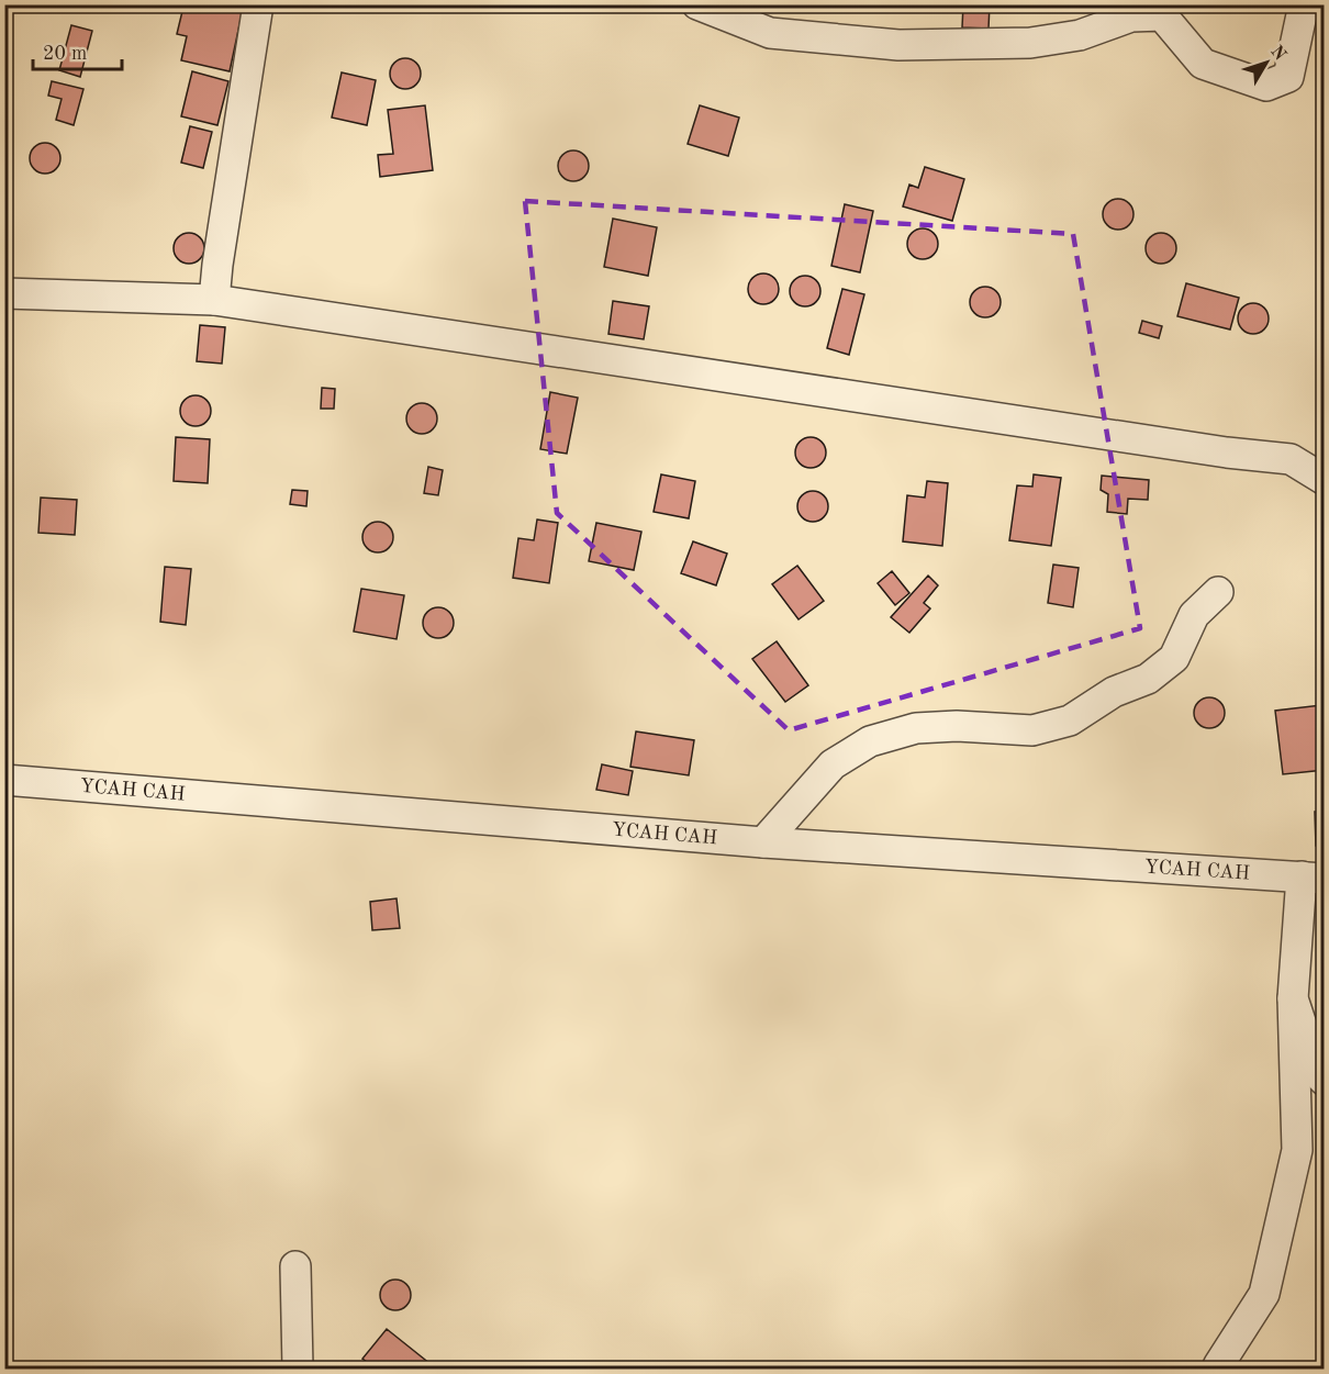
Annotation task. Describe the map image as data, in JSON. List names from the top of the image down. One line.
{"streets":{"street":["ҮСАН САН"]},"scale_bar":"20 m","north":"top right"}
